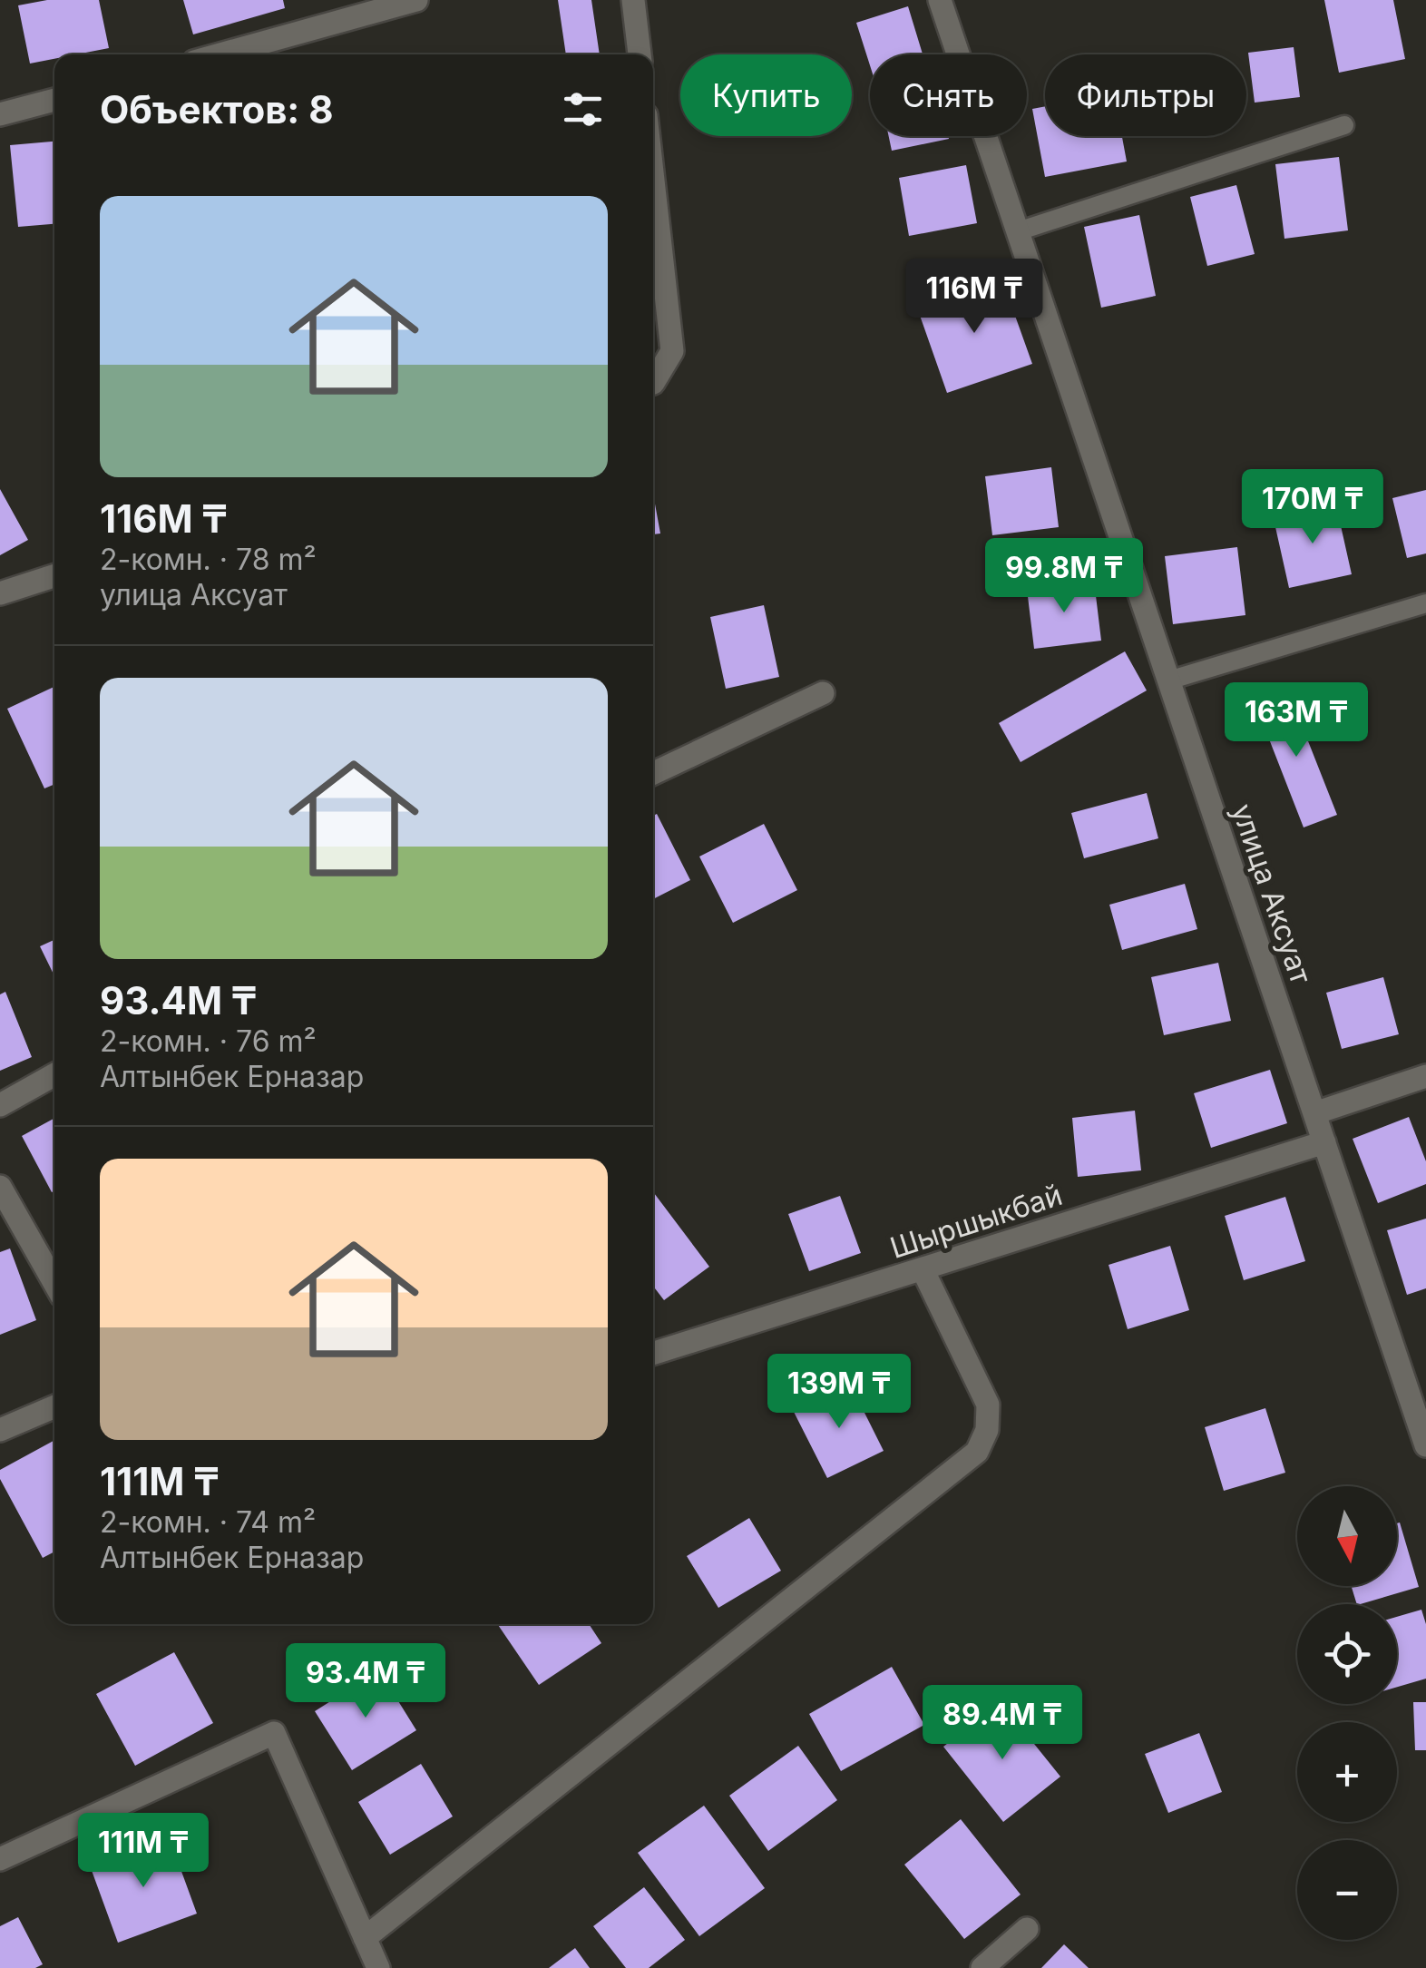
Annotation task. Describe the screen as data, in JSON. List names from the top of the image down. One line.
{"streets":{"street":["улица Аксуат","Шыршыкбай"]},"crossings":[["улица Аксуат","Шыршыкбай"]],"north":"bottom","page":{"chip":["Купить","Снять","Фильтры"],"heading":"Объектов: 8","list":[{"name":"116M ₸","note":"2-комн. · 78 m² · улица Аксуат"},{"name":"93.4M ₸","note":"2-комн. · 76 m² · Алтынбек Ерназар"},{"name":"111M ₸","note":"2-комн. · 74 m² · Алтынбек Ерназар"}],"price":["116M ₸","170M ₸","99.8M ₸","163M ₸","139M ₸","93.4M ₸","89.4M ₸","111M ₸"],"map_buttons":["+","−"]}}
